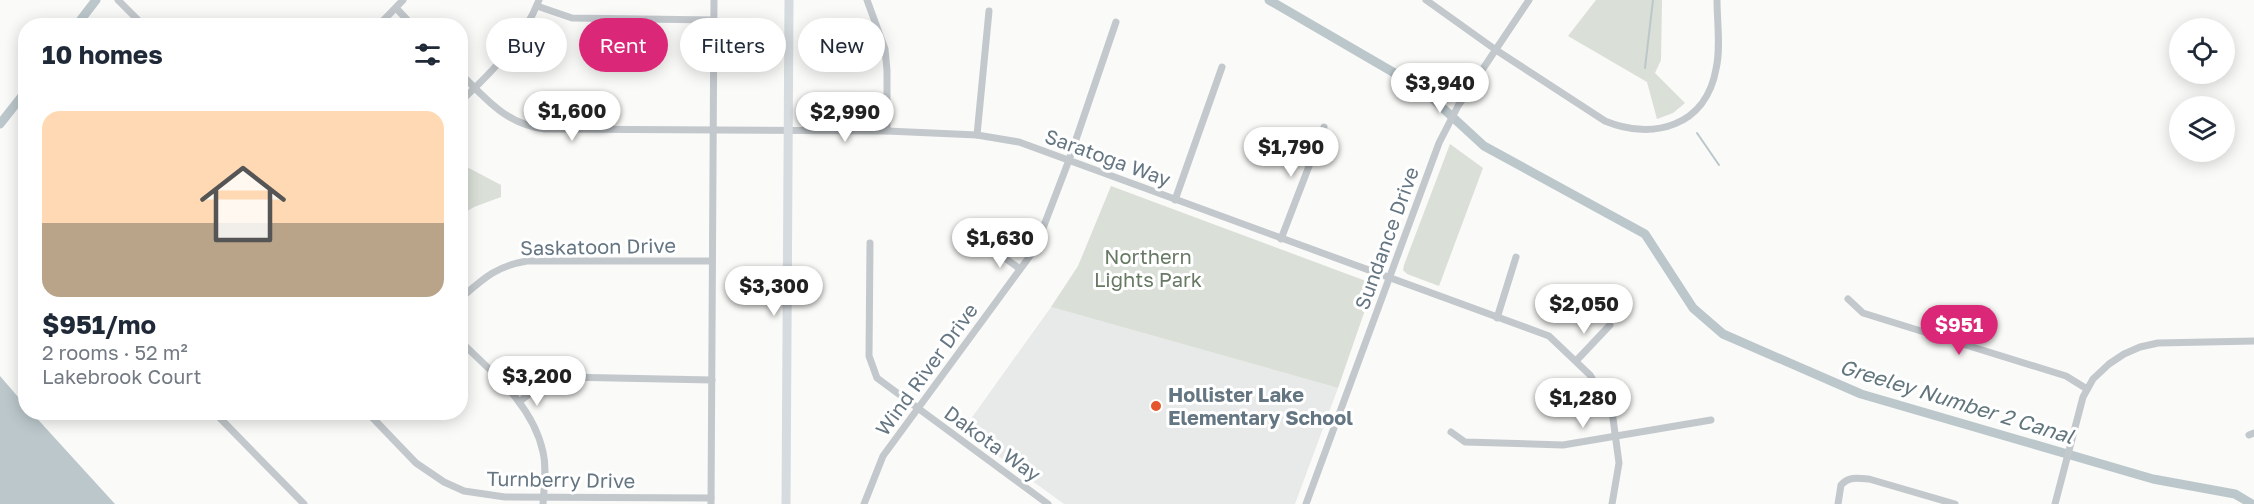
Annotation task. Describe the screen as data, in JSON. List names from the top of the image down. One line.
{"streets":{"street":["Saratoga Way","Sundance Drive","Saskatoon Drive","Wind River Drive","Dakota Way","Turnberry Drive"]},"crossings":[["Saratoga Way","Sundance Drive"],["Saratoga Way","Wind River Drive"],["Wind River Drive","Dakota Way"]],"water":["Greeley Number 2 Canal"],"parks":["Northern Lights Park"],"places":["Hollister Lake Elementary School"],"page":{"chip":["Buy","Rent","Filters","New"],"heading":"10 homes","price":["$3,940","$1,600","$2,990","$1,790","$1,630","$3,300","$2,050","$951","$3,200","$1,280"],"list":[{"name":"$951/mo","note":"2 rooms · 52 m² · Lakebrook Court"}]}}
